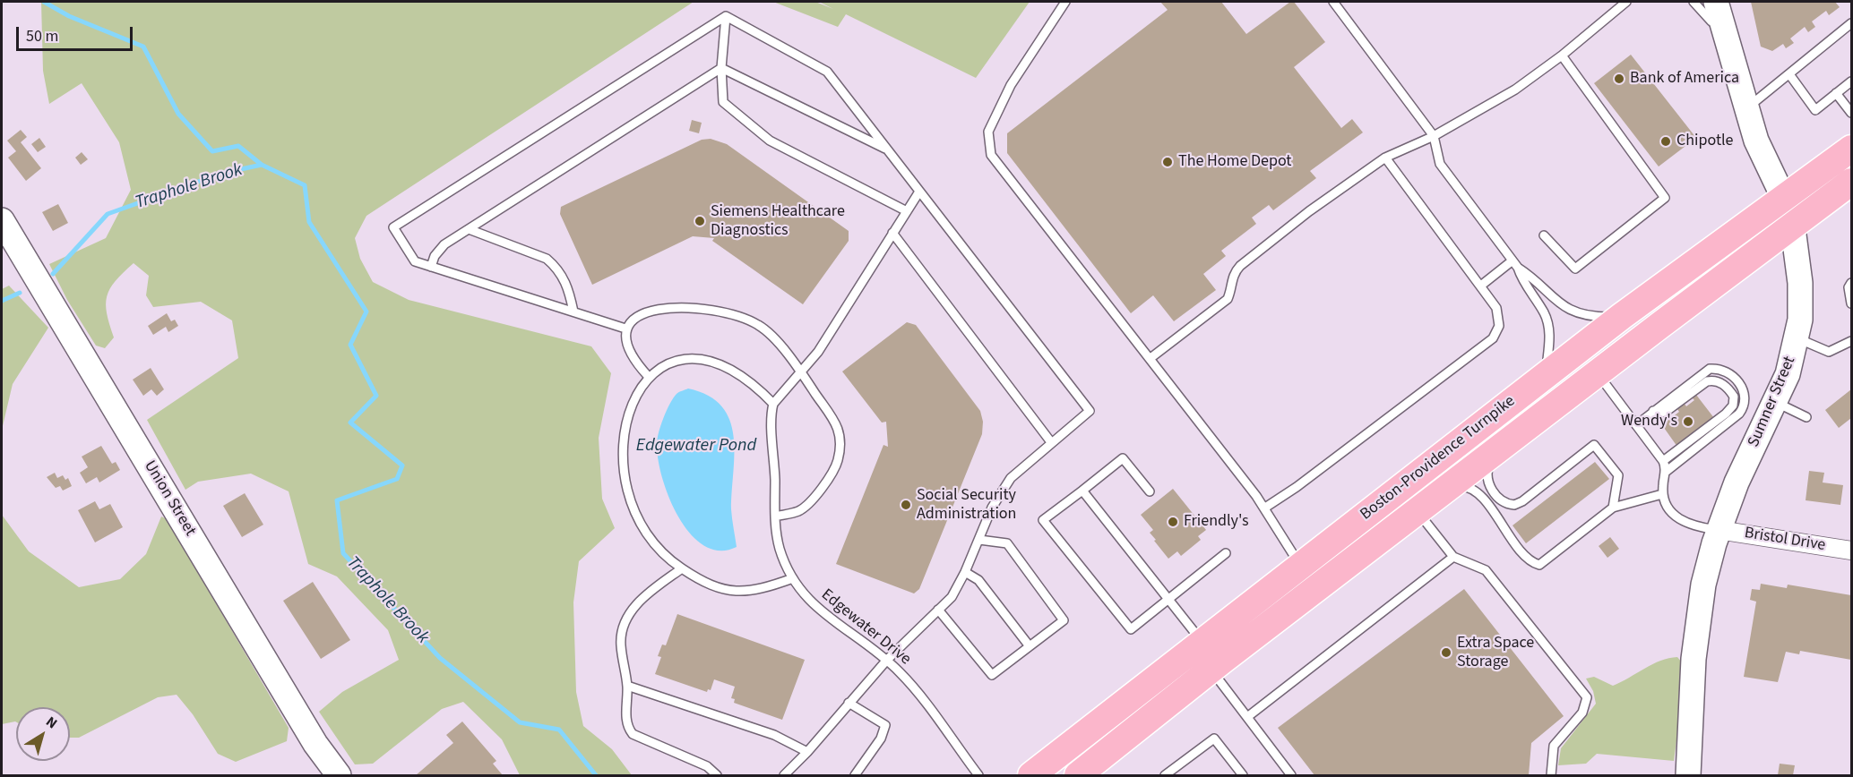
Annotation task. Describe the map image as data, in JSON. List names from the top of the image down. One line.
{"streets":{"main road":["Sumner Street","Boston-Providence Turnpike","Union Street"],"street":["Bristol Drive"],"lane":["Edgewater Drive"]},"crossings":[["Sumner Street","Boston-Providence Turnpike"],["Sumner Street","Bristol Drive"]],"water":["Traphole Brook","Edgewater Pond"],"places":["Bank of America","Chipotle","The Home Depot","Siemens Healthcare Diagnostics","Wendy's","Social Security Administration","Friendly's","Extra Space Storage"],"scale_bar":"50 m","north":"top right"}
